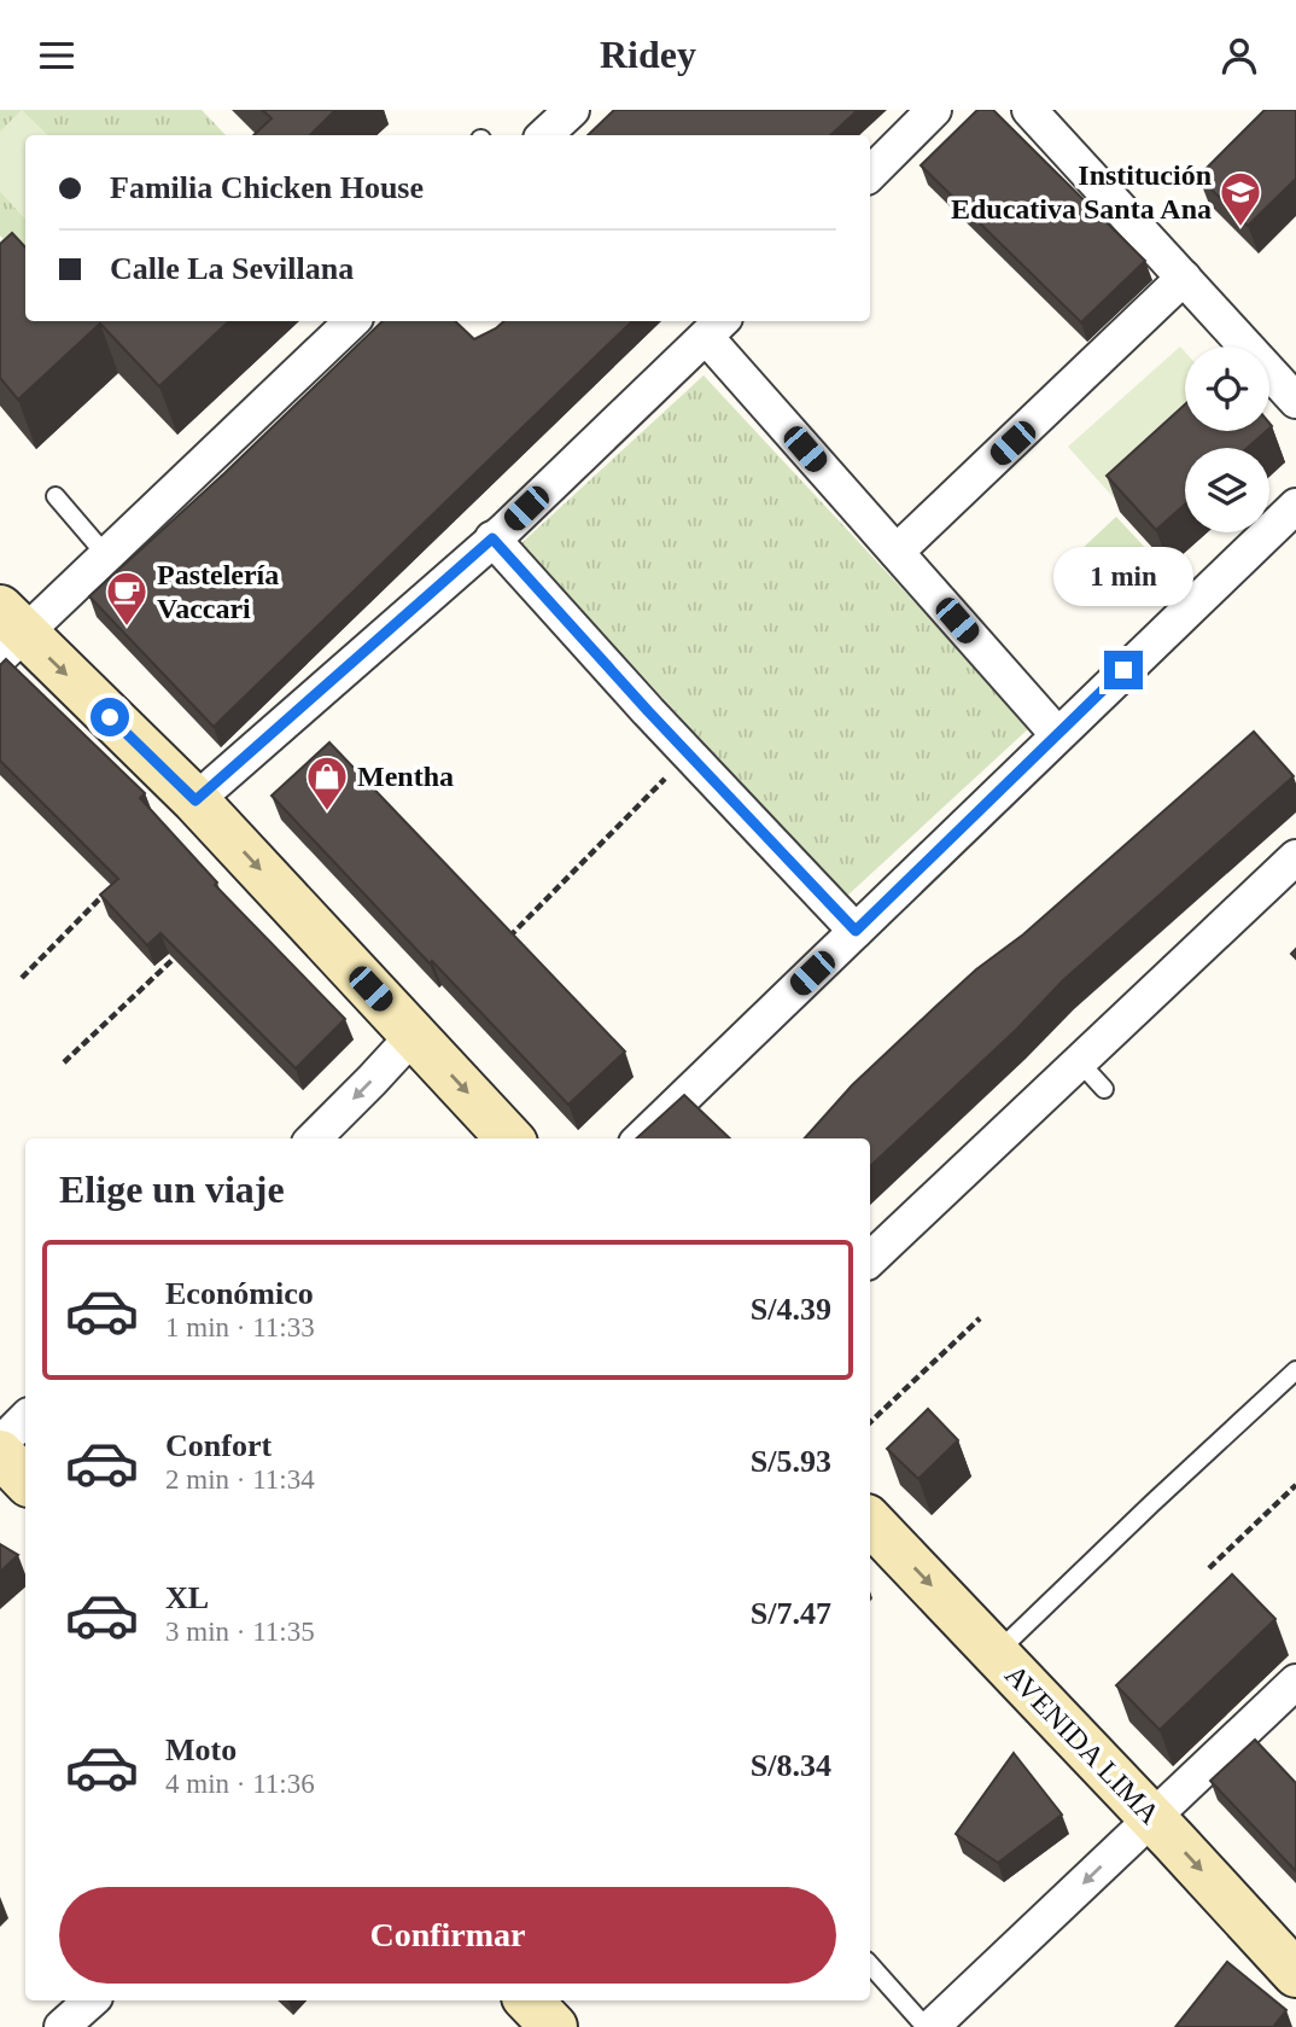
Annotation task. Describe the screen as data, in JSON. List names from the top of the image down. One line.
{"streets":{"street":["AVENIDA LIMA"]},"one_way":["AVENIDA LIMA"],"places":{"school or university":["Institución Educativa Santa Ana"],"cafe":["Pastelería Vaccari"],"shop":["Mentha"]},"page":{"header":"Ridey","banner":["Familia Chicken House","Calle La Sevillana"],"bubble":"1 min","heading":"Elige un viaje","list":[{"name":"Económico","note":"1 min · 11:33","value":"S/4.39"},{"name":"Confort","note":"2 min · 11:34","value":"S/5.93"},{"name":"XL","note":"3 min · 11:35","value":"S/7.47"},{"name":"Moto","note":"4 min · 11:36","value":"S/8.34"}],"buttons":"Confirmar"}}
